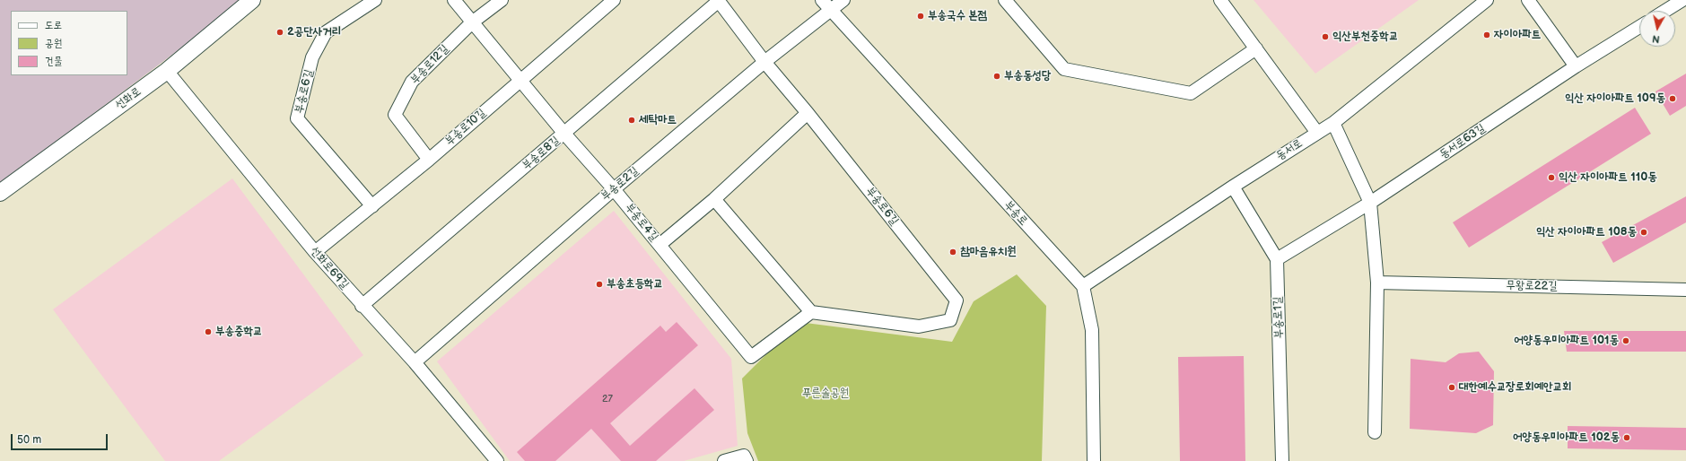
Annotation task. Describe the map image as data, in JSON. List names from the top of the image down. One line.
{"streets":{"main road":["선화로"],"street":["부송로12길","부송로6길","부송로10길","동서로63길","동서로","부송로8길","부송로2길","부송로","부송로4길","선화로69길","무왕로22길","부송로1길"]},"crossings":[["부송로12길","부송로10길"],["부송로12길","부송로4길"],["부송로6길","부송로10길"],["부송로6길","부송로8길"],["부송로6길","부송로2길"],["부송로6길","부송로4길"],["선화로","선화로69길"],["부송로10길","부송로4길"],["부송로10길","선화로69길"],["동서로63길","부송로1길"],["동서로","부송로"],["동서로","부송로1길"],["부송로8길","부송로4길"],["부송로8길","선화로69길"],["부송로2길","부송로"],["부송로2길","부송로4길"],["부송로2길","선화로69길"]],"parks":["푸른솔공원"],"places":["부송국수 본점","2공단사거리","자이아파트","익산부천중학교","부송동성당","익산 자이아파트 109동","세탁마트","익산 자이아파트 110동","익산 자이아파트 108동","참마음유치원","부송초등학교","부송중학교","어양동우미아파트 101동","대한예수교장로회예안교회","어양동우미아파트 102동"],"house_numbers":["27"],"legend":["도로","공원","건물"],"scale_bar":"50 m","north":"bottom"}
